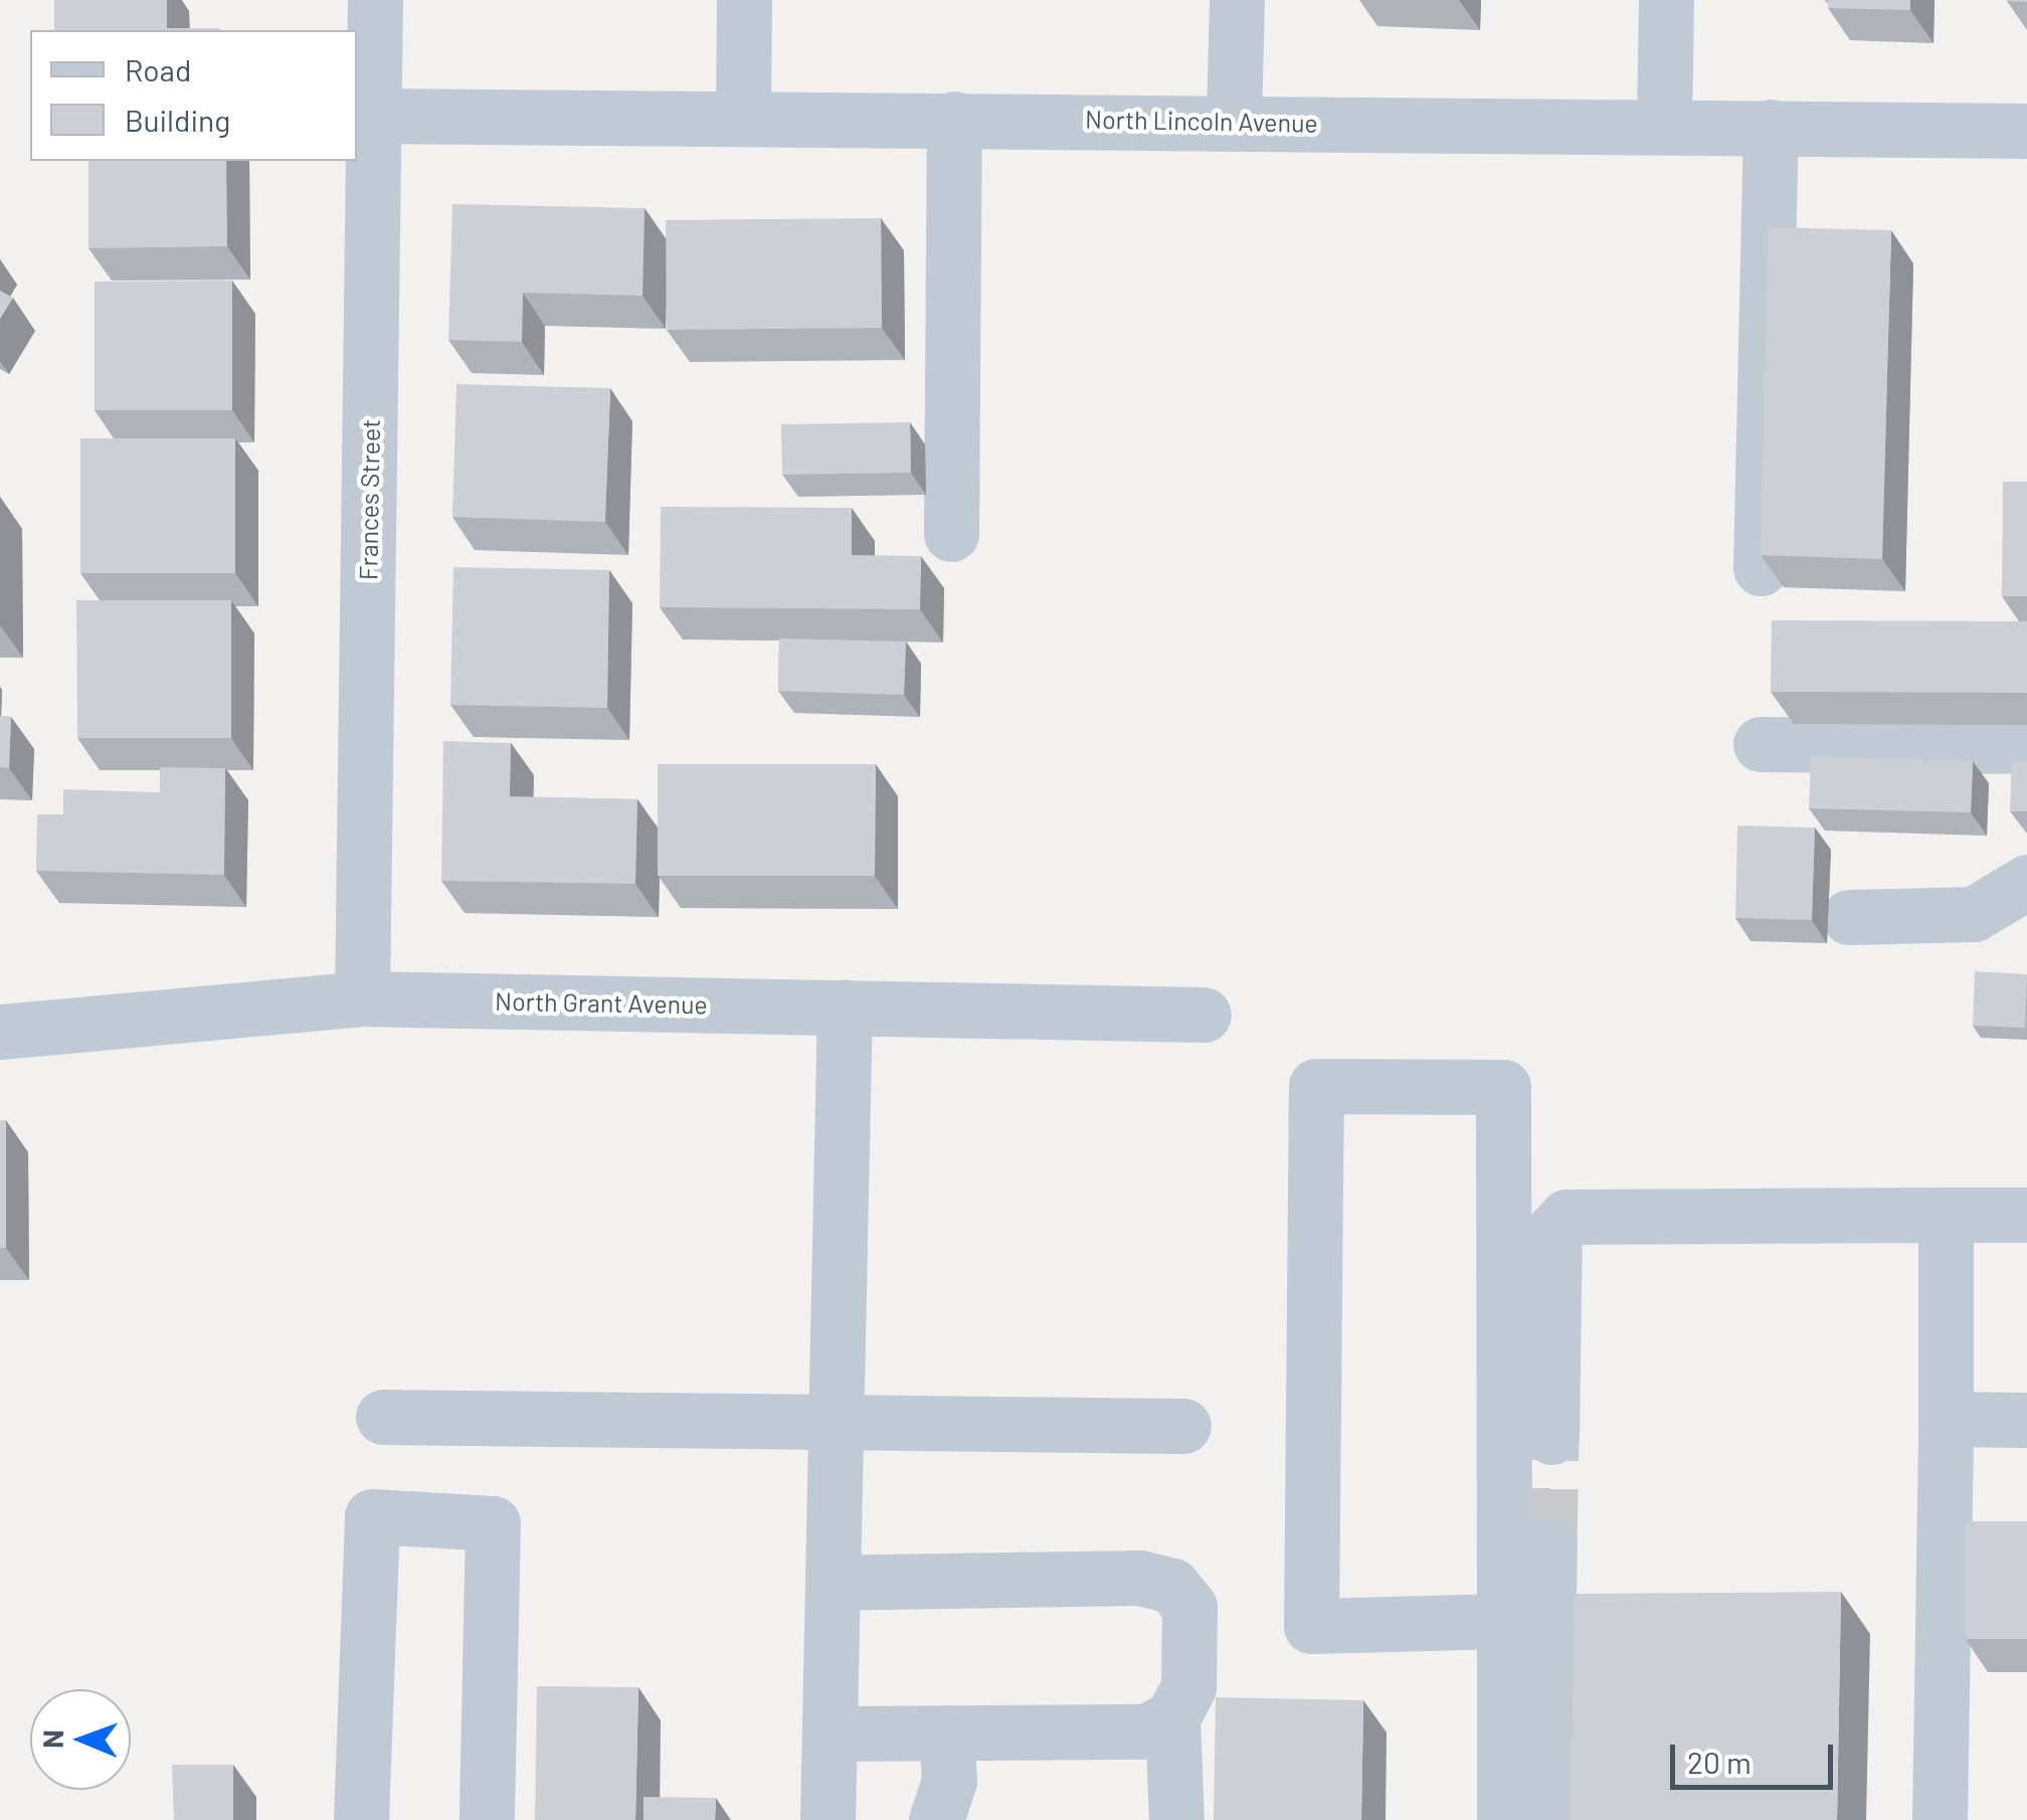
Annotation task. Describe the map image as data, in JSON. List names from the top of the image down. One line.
{"streets":{"street":["North Lincoln Avenue","Frances Street","North Grant Avenue"]},"crossings":[["North Lincoln Avenue","Frances Street"],["Frances Street","North Grant Avenue"]],"legend":["Road","Building"],"scale_bar":"20 m","north":"left"}
